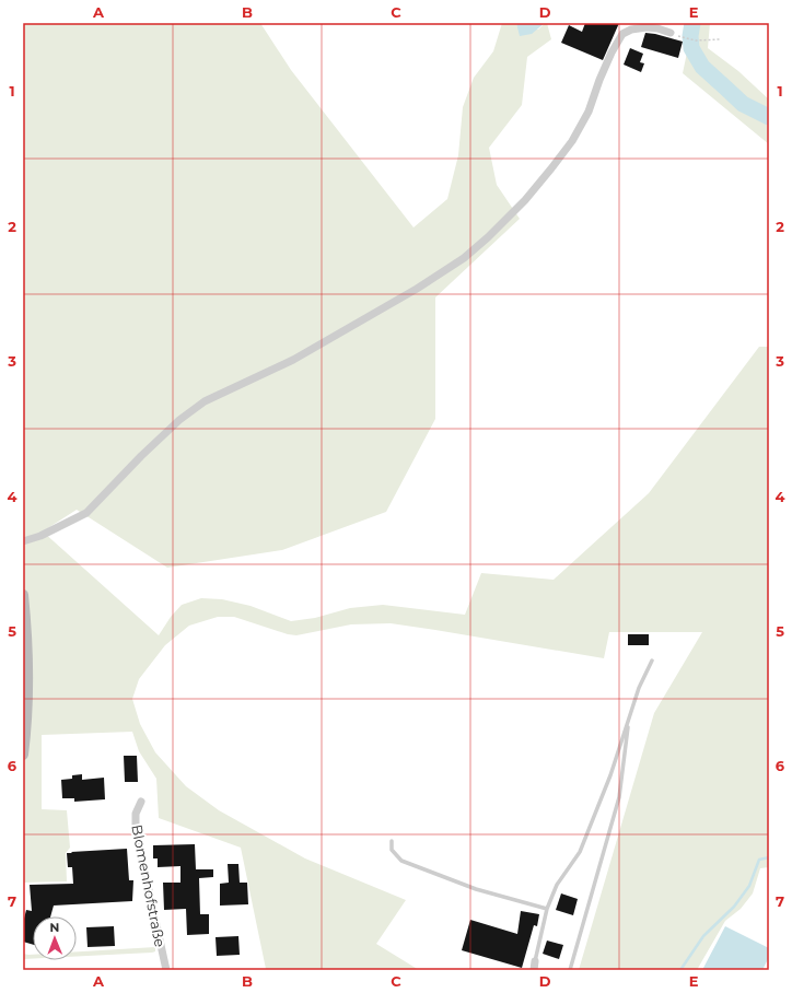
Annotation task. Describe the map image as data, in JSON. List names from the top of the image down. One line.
{"streets":{"street":["Blomenhofstraße"]},"north":"top","grid":{"columns":["A","B","C","D","E"],"rows":["1","2","3","4","5","6","7"]}}
